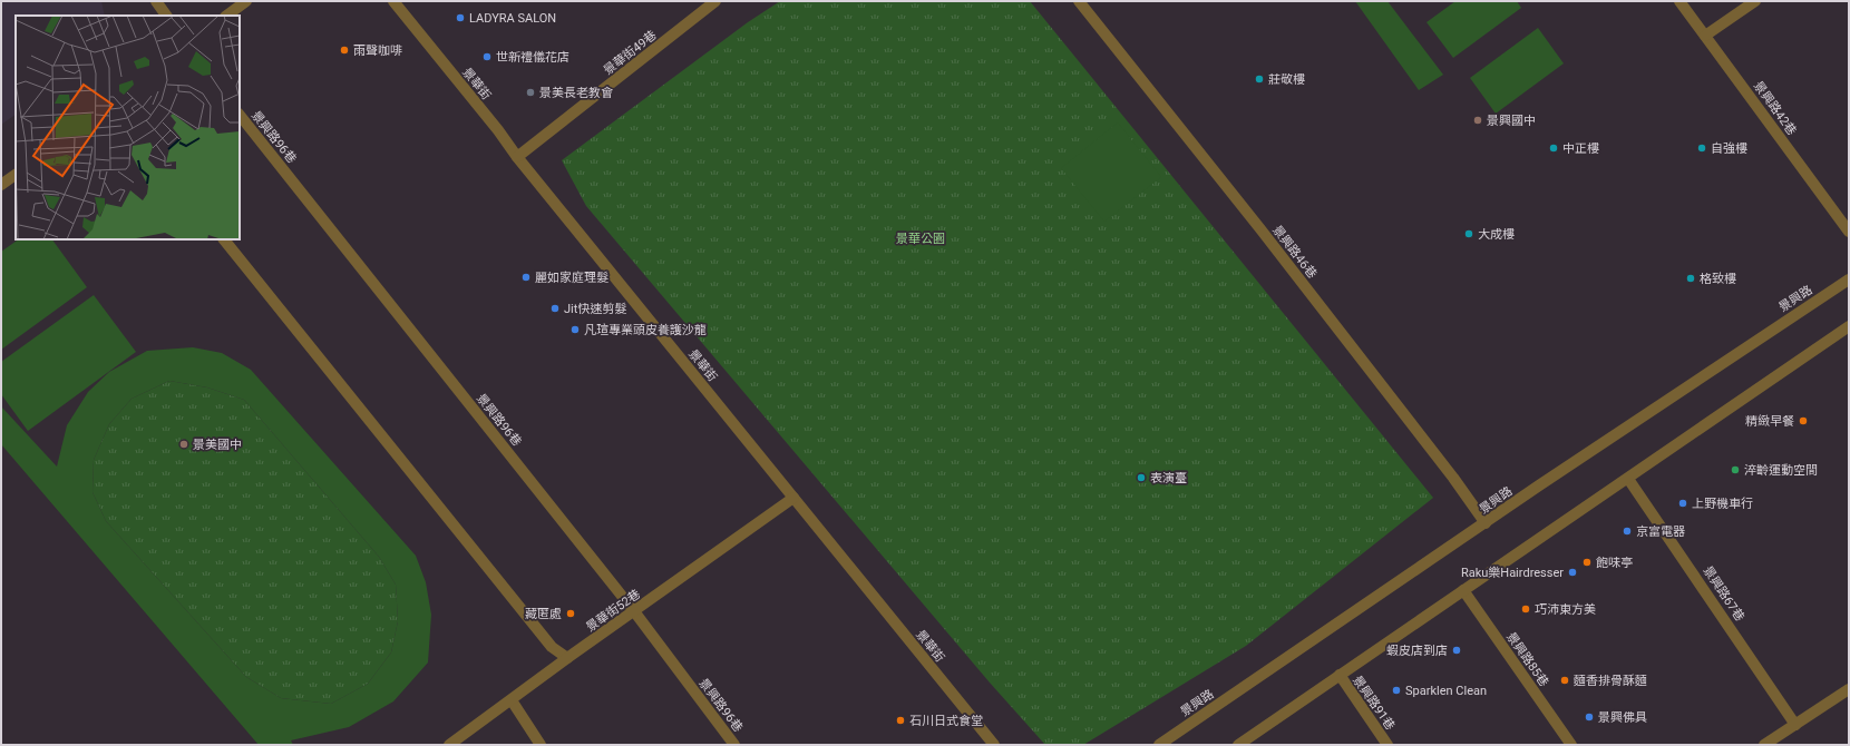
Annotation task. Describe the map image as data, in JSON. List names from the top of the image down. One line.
{"streets":{"street":["景華街49巷","景華街","景興路42巷","景興路96巷","景興路46巷","景興路","景興路67巷","景華街52巷","景興路85巷","景興路91巷"]},"crossings":[["景華街49巷","景華街"],["景華街","景華街52巷"],["景興路96巷","景華街52巷"],["景興路46巷","景興路"]],"parks":["景華公園"],"places":["LADYRA SALON","雨聲咖啡","世新禮儀花店","莊敬樓","景美長老教會","景興國中","中正樓","自強樓","大成樓","麗如家庭理髮","格致樓","Jit快速剪髮","凡瑄專業頭皮養護沙龍","精緻早餐","景美國中","淬齡運動空間","表演臺","上野機車行","京富電器","飽味亭","Raku樂Hairdresser","巧沛東方美","藏匿處","蝦皮店到店","麵香排骨酥麵","Sparklen Clean","景興佛具","石川日式食堂"]}
